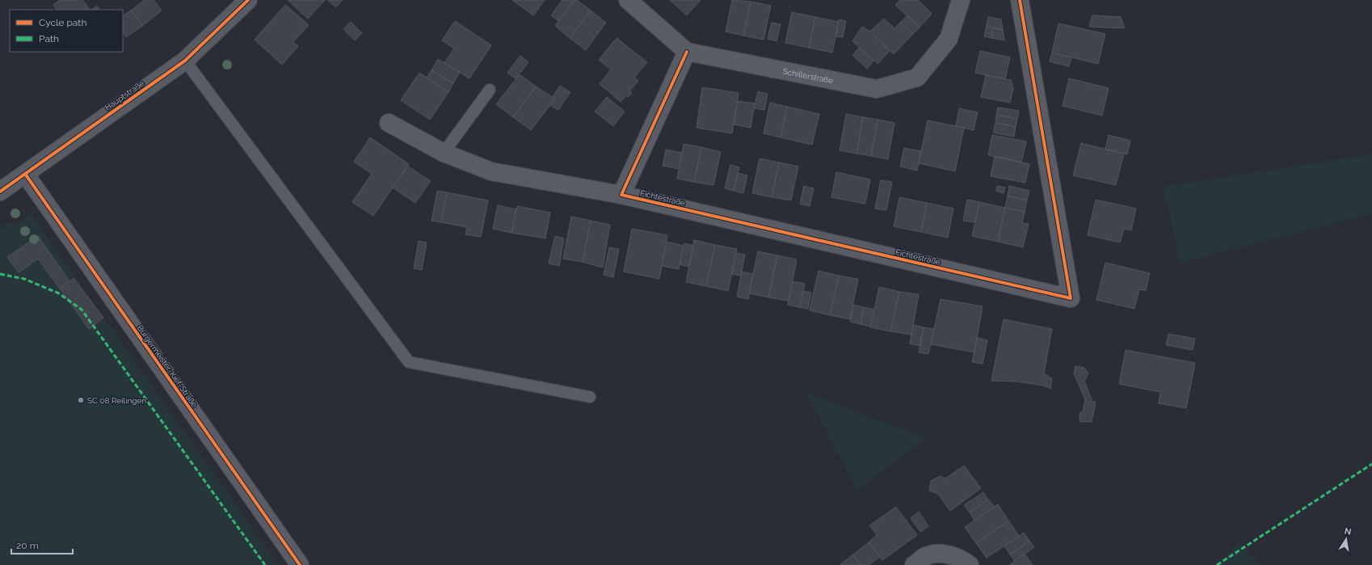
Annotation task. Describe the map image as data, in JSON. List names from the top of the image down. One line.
{"streets":{"street":["Schillerstraße","Hauptstraße","Fichtestraße","Bürgermeister-Kief-Straße"]},"crossings":[["Hauptstraße","Bürgermeister-Kief-Straße"]],"places":["SC 08 Reilingen"],"legend":["Cycle path","Path"],"scale_bar":"20 m","north":"top"}
